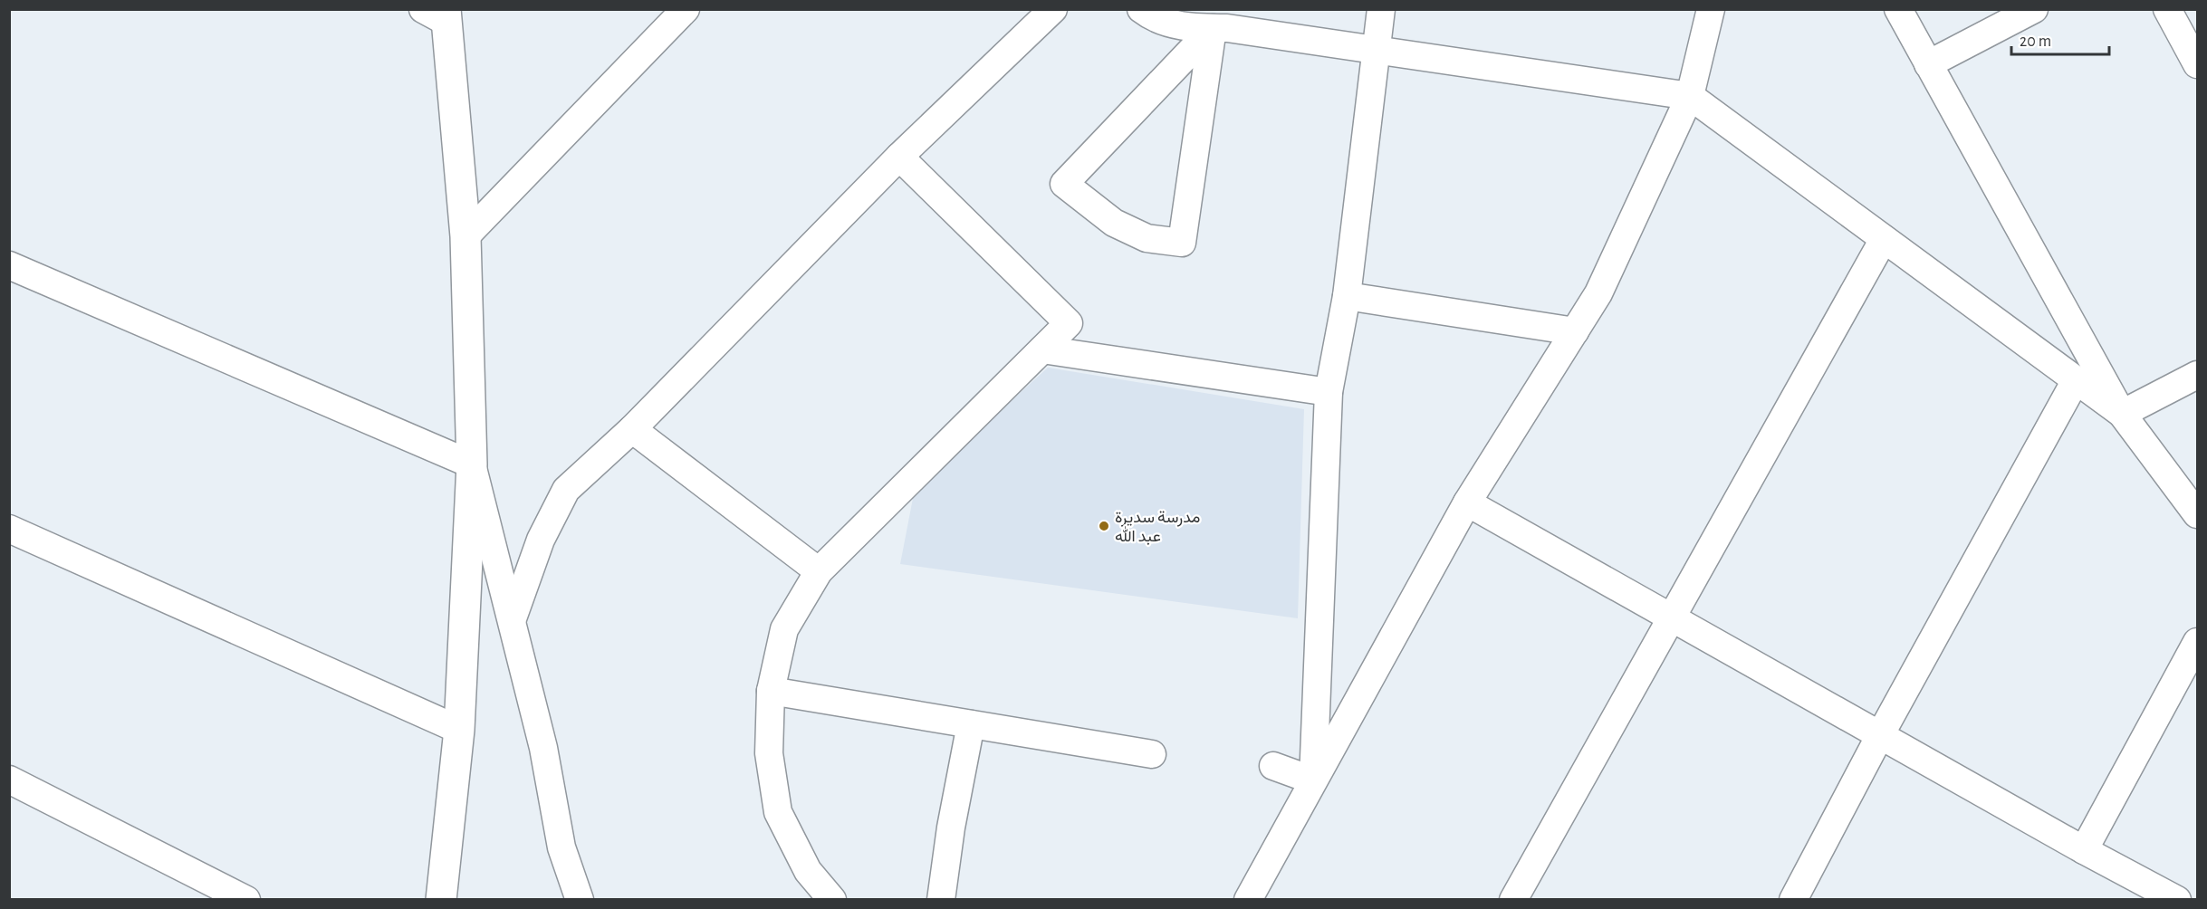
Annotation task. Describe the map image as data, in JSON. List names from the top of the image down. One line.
{"places":["مدرسة سديرة عبد الله"],"scale_bar":"20 m"}
